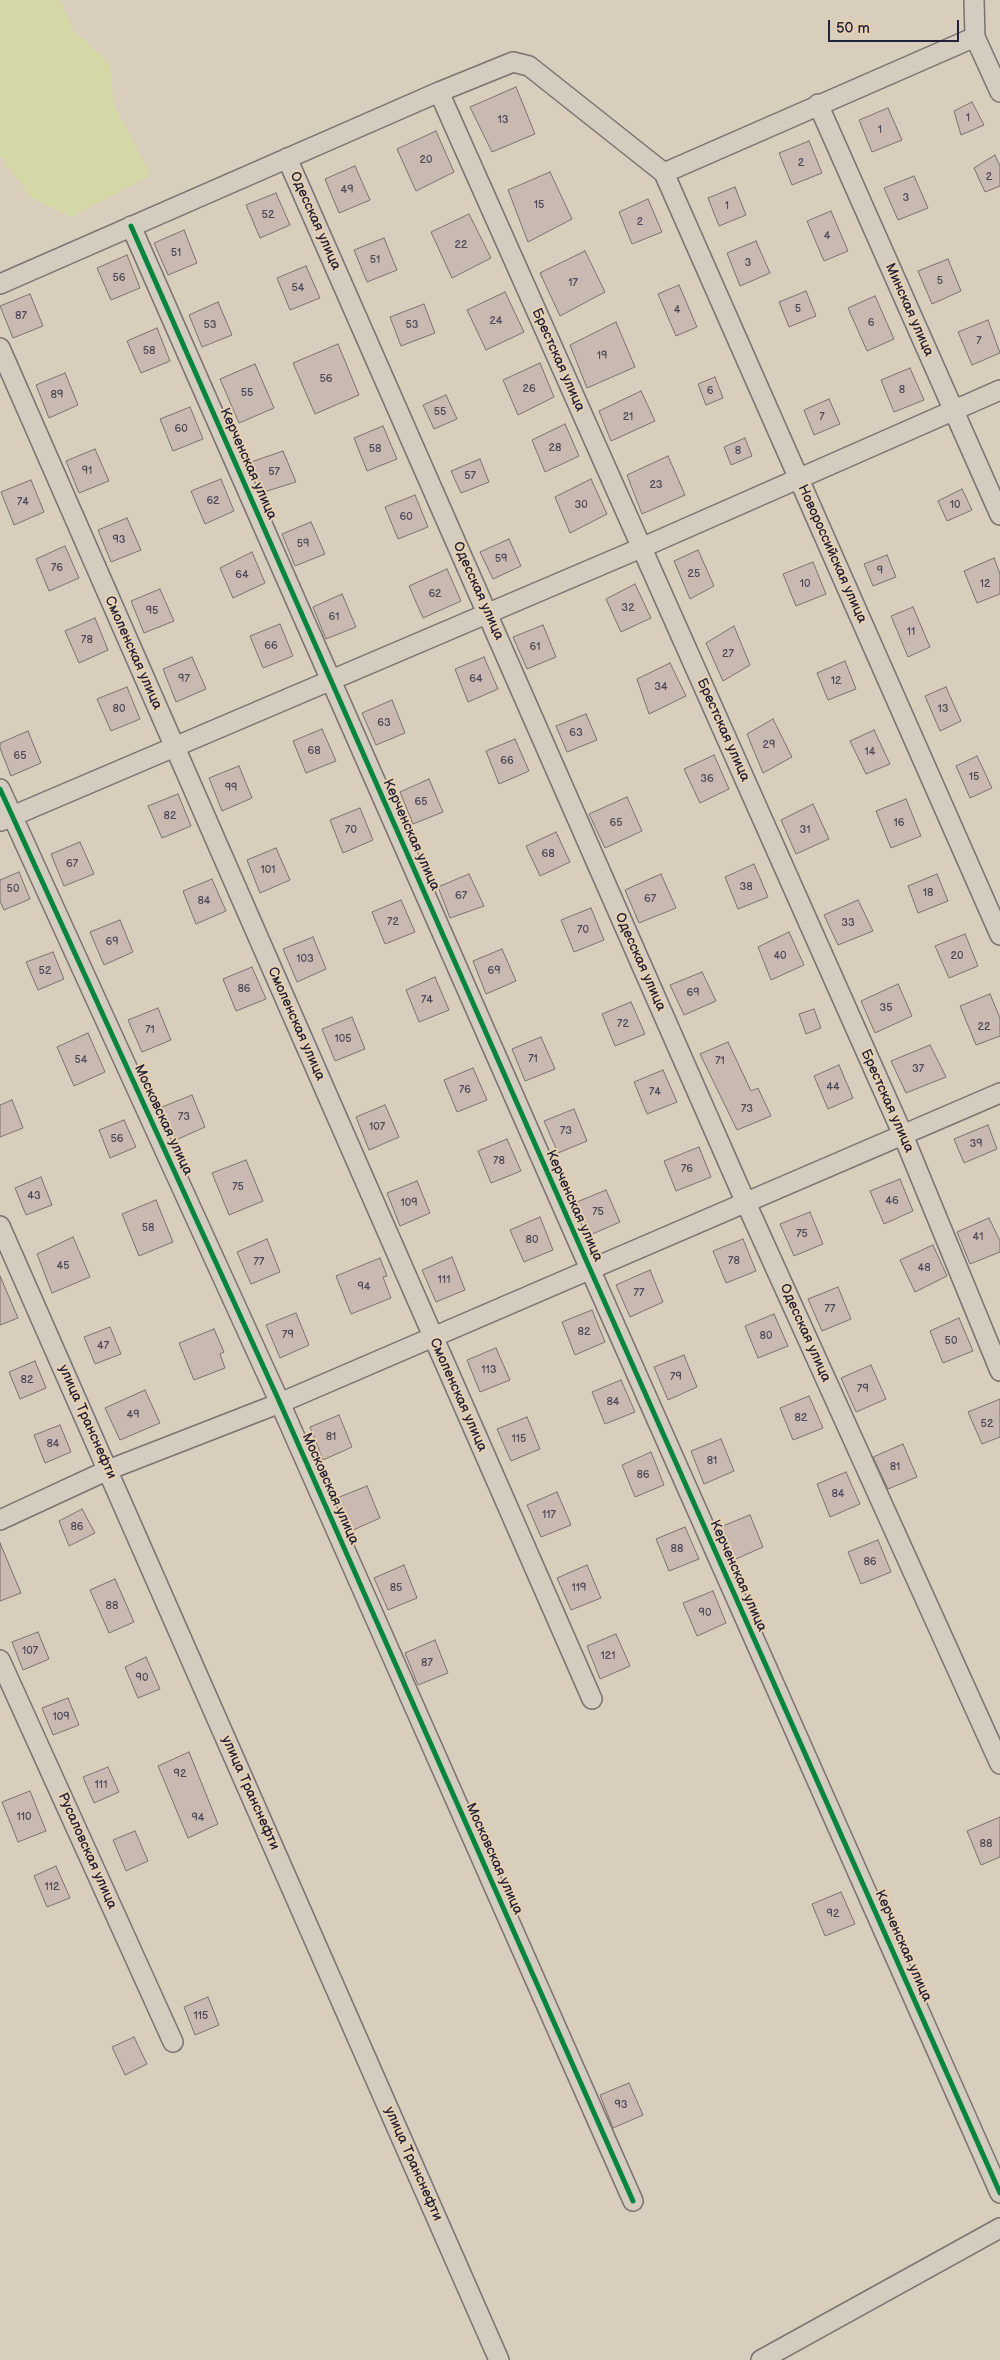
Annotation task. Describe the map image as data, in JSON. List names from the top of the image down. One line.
{"streets":{"street":["Одесская улица","Минская улица","Брестская улица","Керченская улица","Новороссийская улица","Смоленская улица","Московская улица","улица Транснефти","Русаловская улица"]},"house_numbers":["1","13","1","20","2","2","49","3","15","1","52","2","4","22","51","51","3","56","5","17","54","5","4","87","24","6","53","53","7","58","19","56","26","8","6","55","89","55","21","7","60","28","58","8","91","57","57","23","62","74","30","10","60","93","59","59","76","9","25","64","10","12","62","32","95","61","11","78","66","61","27","97","64","12","34","80","13","63","63","29","68","14","65","66","15","36","99","65","82","65","16","70","31","68","67","101","38","50","18","67","67","84","72","33","70","69","40","20","103","52","69","86","69","74","35","72","22","71","105","71","54","71","37","44","76","74","73","73","107","73","56","39","78","76","75","43","46","109","75","58","75","41","80","78","77","45","48","111","94","77","77","82","79","80","50","47","113","79","82","79","84","49","82","52","81","115","84","81","81","86","84","117","86","88","86","85","119","88","90","107","121","87","90","109","92","111","110","94","88","112","92","115","93"],"scale_bar":"50 m"}
